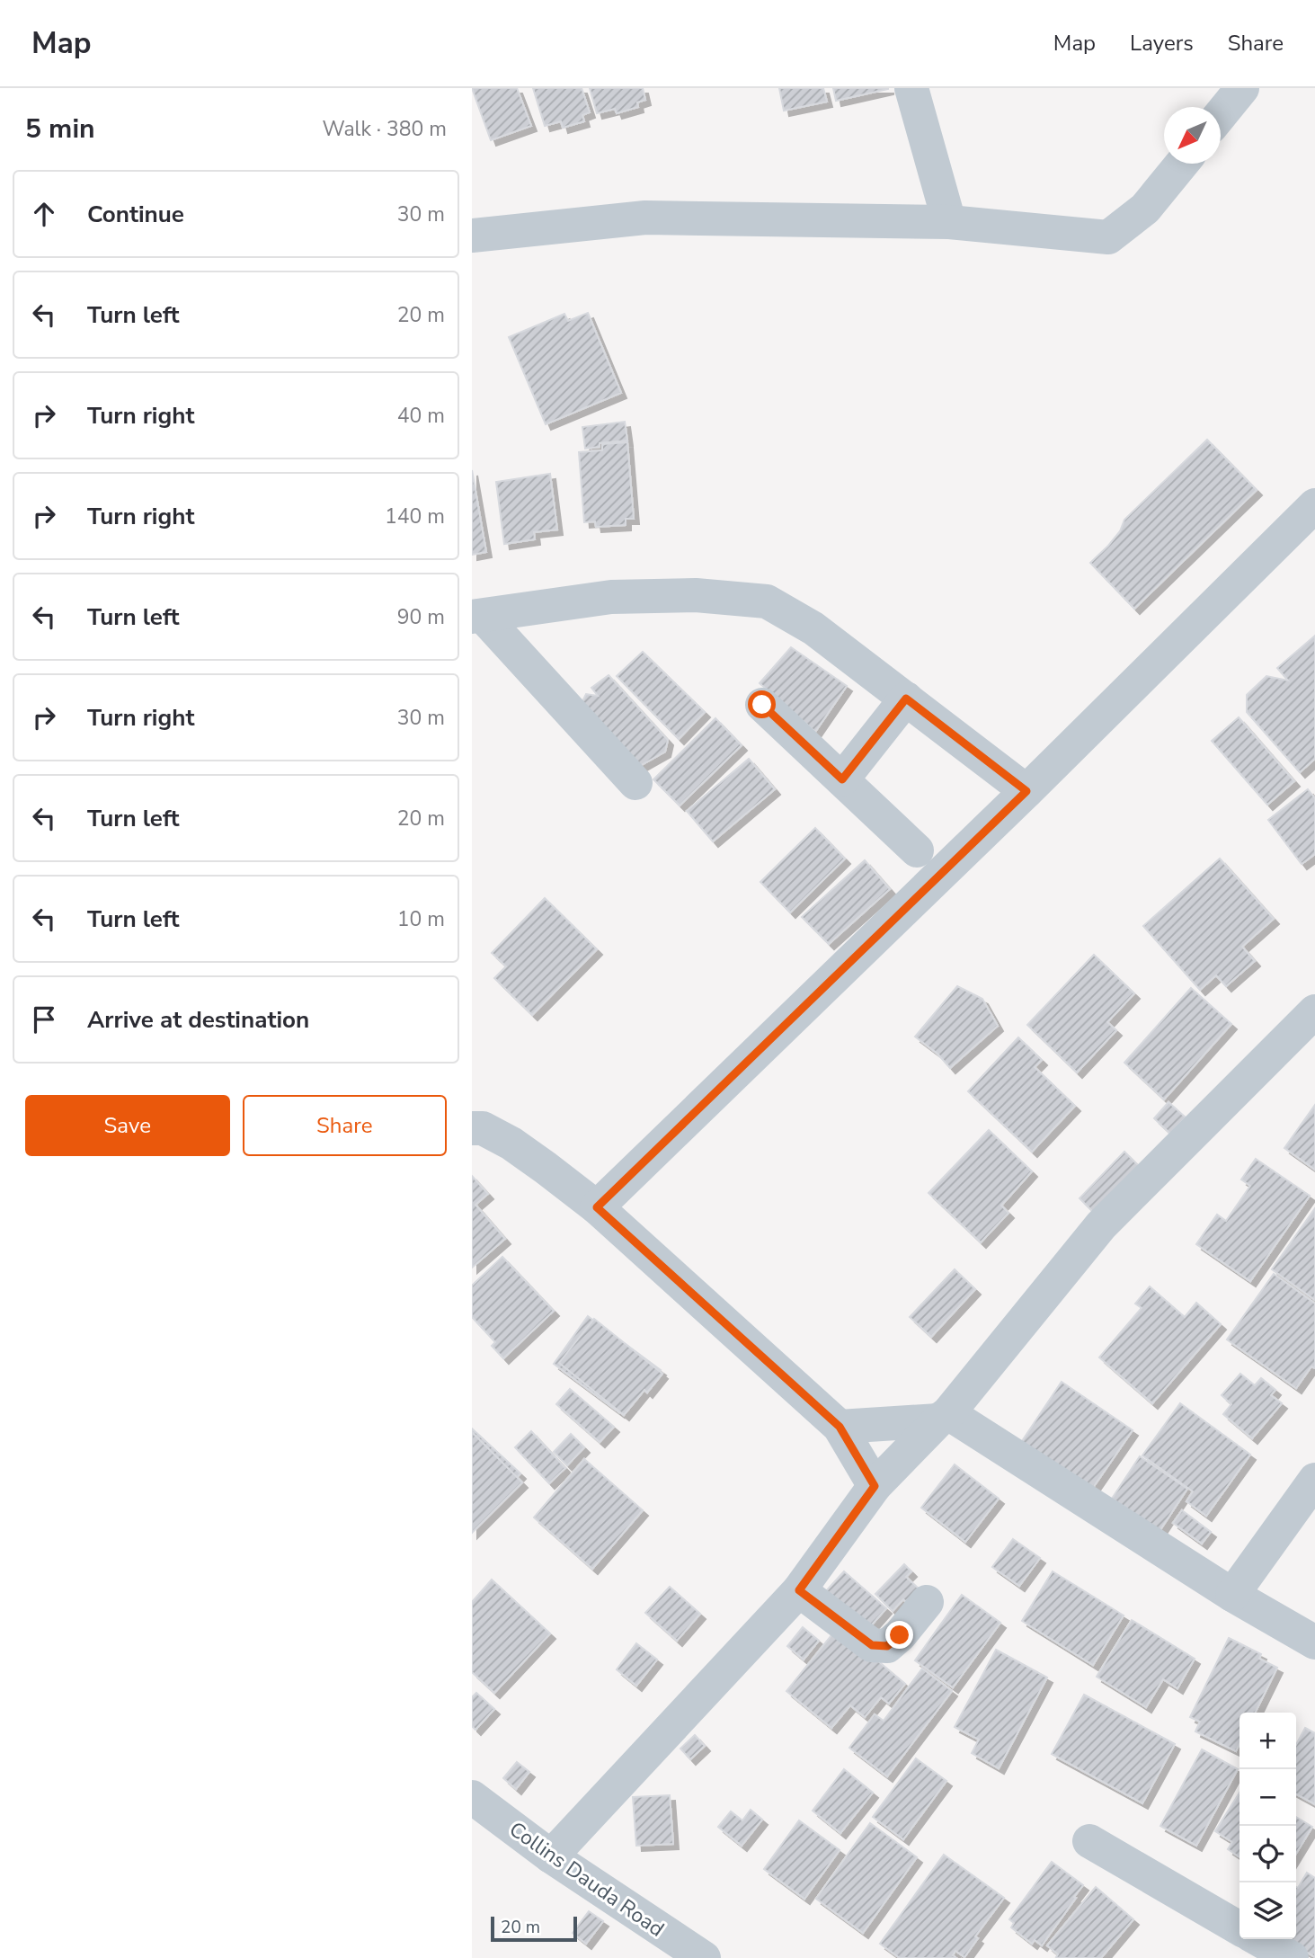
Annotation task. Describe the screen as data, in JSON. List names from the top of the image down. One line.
{"streets":{"street":["Collins Dauda Road"]},"scale_bar":"20 m","north":"bottom left","page":{"header":"Map","nav":["Map","Layers","Share"],"heading":["5 min","Walk · 380 m"],"list":[["Continue","30 m"],["Turn left","20 m"],["Turn right","40 m"],["Turn right","140 m"],["Turn left","90 m"],["Turn right","30 m"],["Turn left","20 m"],["Turn left","10 m"],"Arrive at destination"],"buttons":["Save","Share"],"map_buttons":["+","−"],"scale":"20 m"}}
